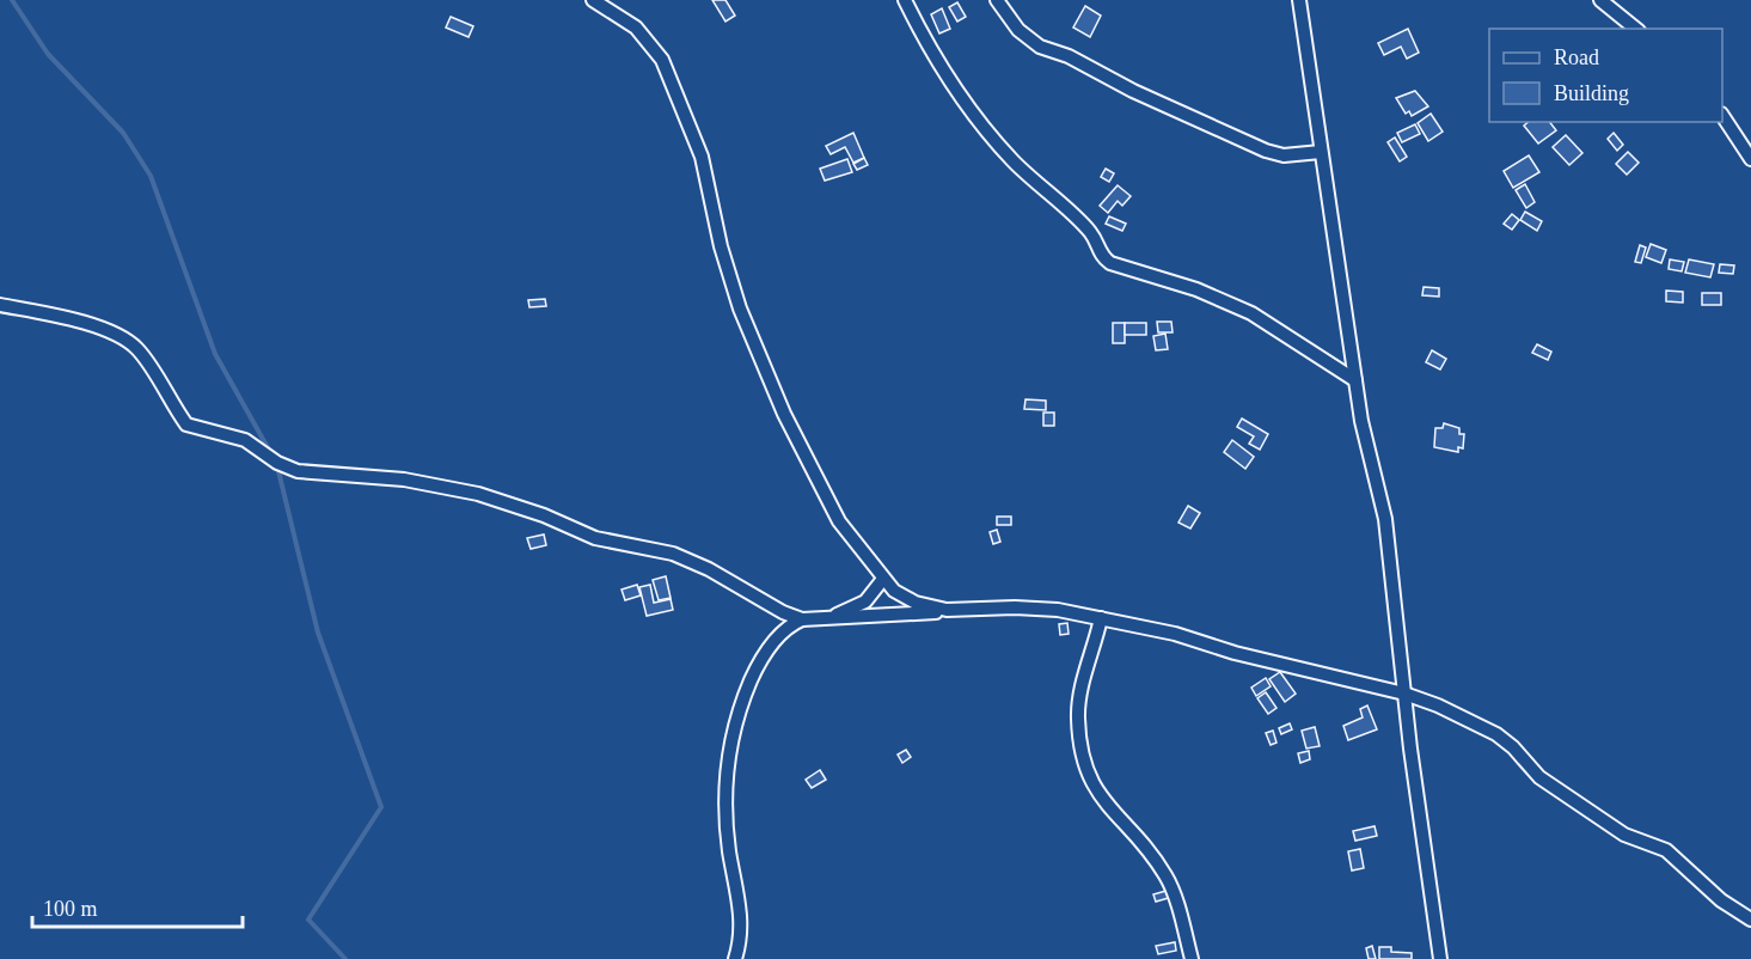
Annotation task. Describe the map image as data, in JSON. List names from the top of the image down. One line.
{"legend":["Road","Building"],"scale_bar":"100 m"}
